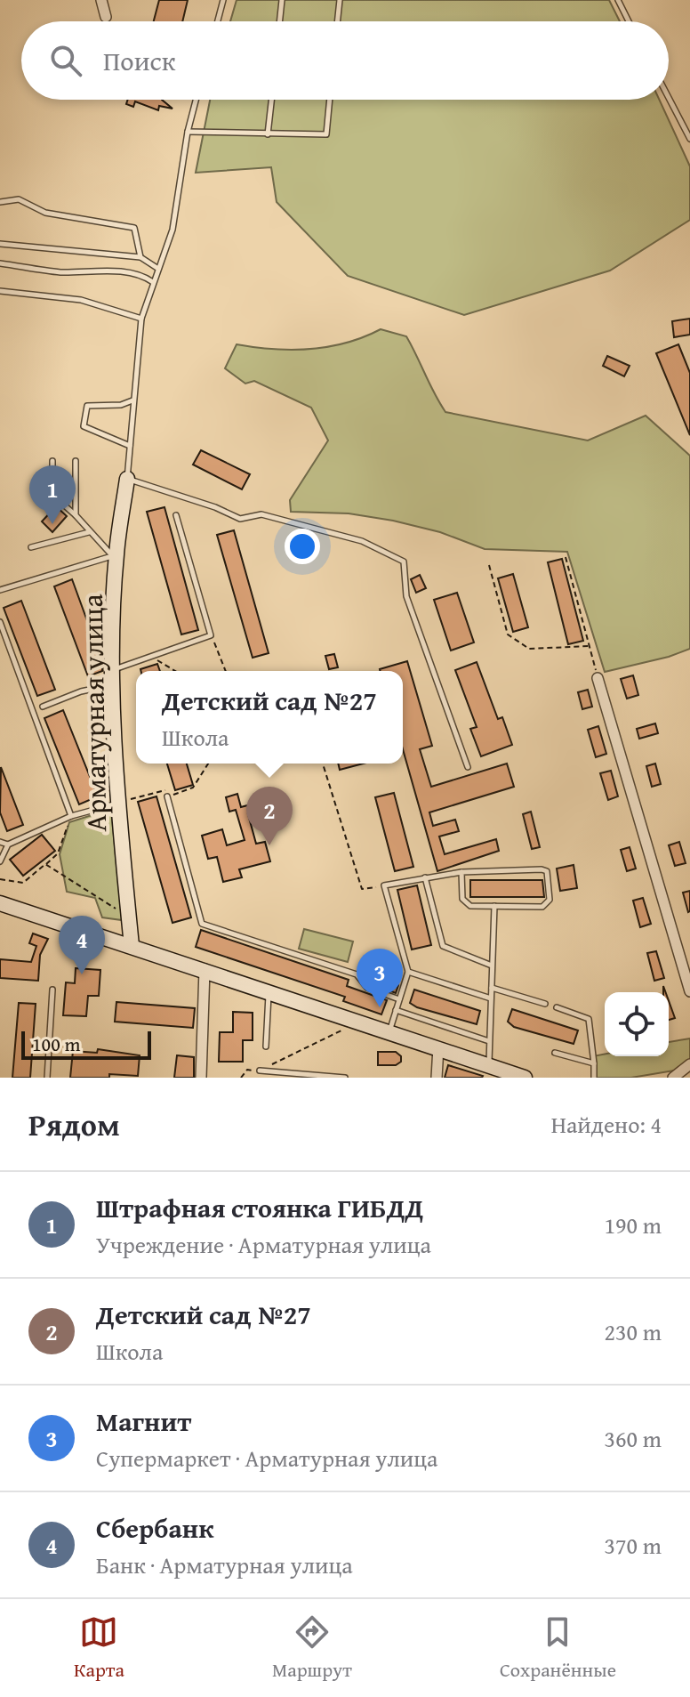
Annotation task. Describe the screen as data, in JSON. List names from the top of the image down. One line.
{"streets":{"street":["Арматурная улица"]},"scale_bar":"100 m","page":{"search":"Поиск","pins":["1","2","4","3"],"popup":["Детский сад №27","Школа"],"scale":"100 m","heading":["Рядом","Найдено: 4"],"list":[{"mark":"1","name":"Штрафная стоянка ГИБДД","note":"Учреждение · Арматурная улица","value":"190 m"},{"mark":"2","name":"Детский сад №27","note":"Школа","value":"230 m"},{"mark":"3","name":"Магнит","note":"Супермаркет · Арматурная улица","value":"360 m"},{"mark":"4","name":"Сбербанк","note":"Банк · Арматурная улица","value":"370 m"}],"nav":["Карта","Маршрут","Сохранённые"]}}
